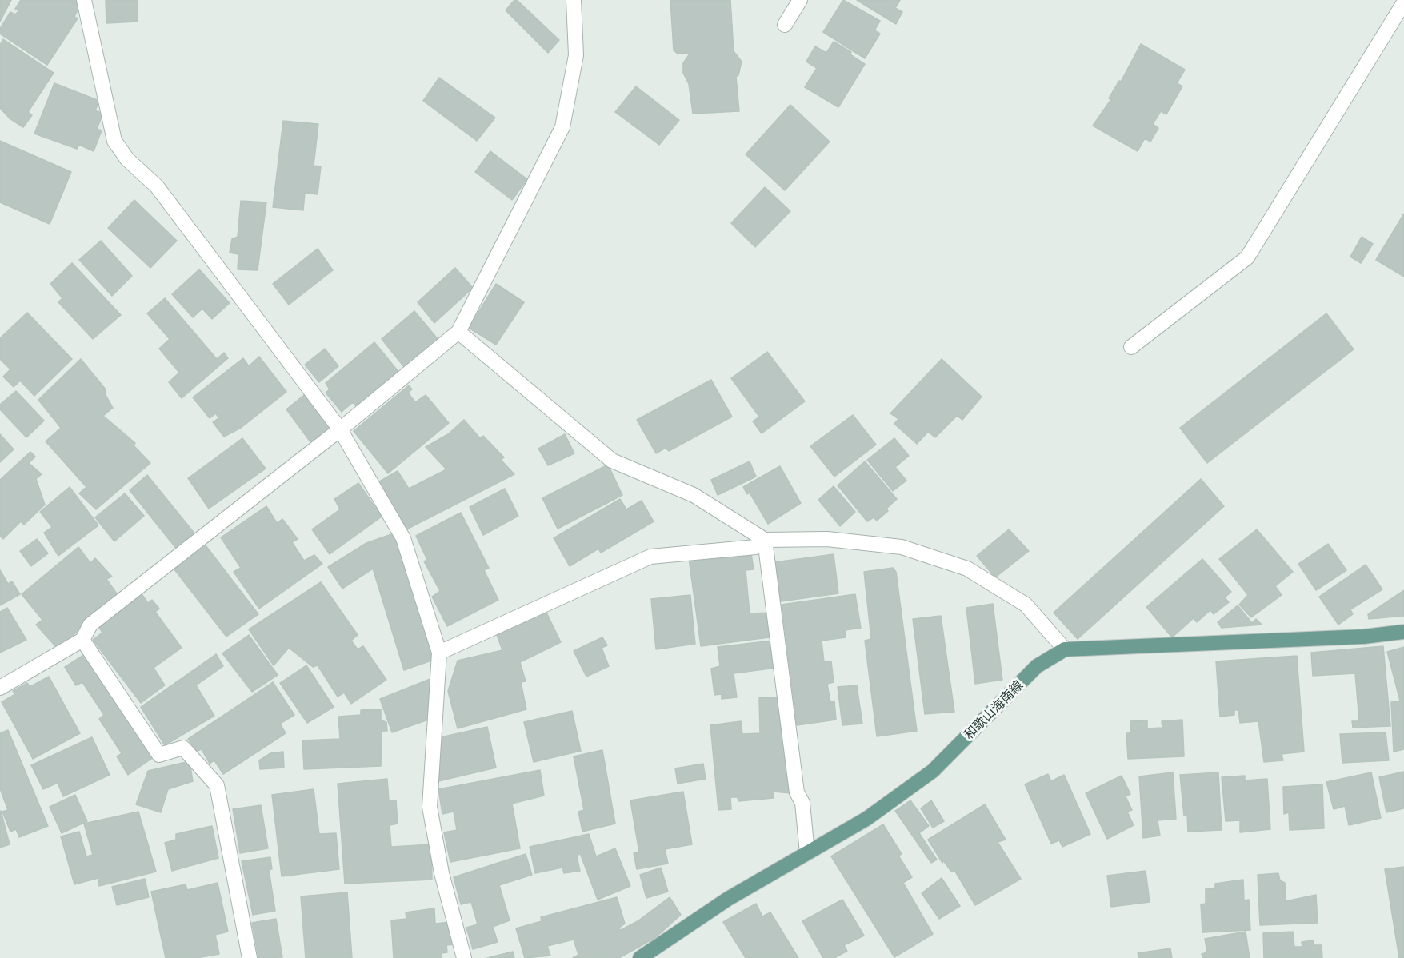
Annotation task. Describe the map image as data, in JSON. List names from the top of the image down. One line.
{"streets":{"main road":["和歌山海南線"]}}
